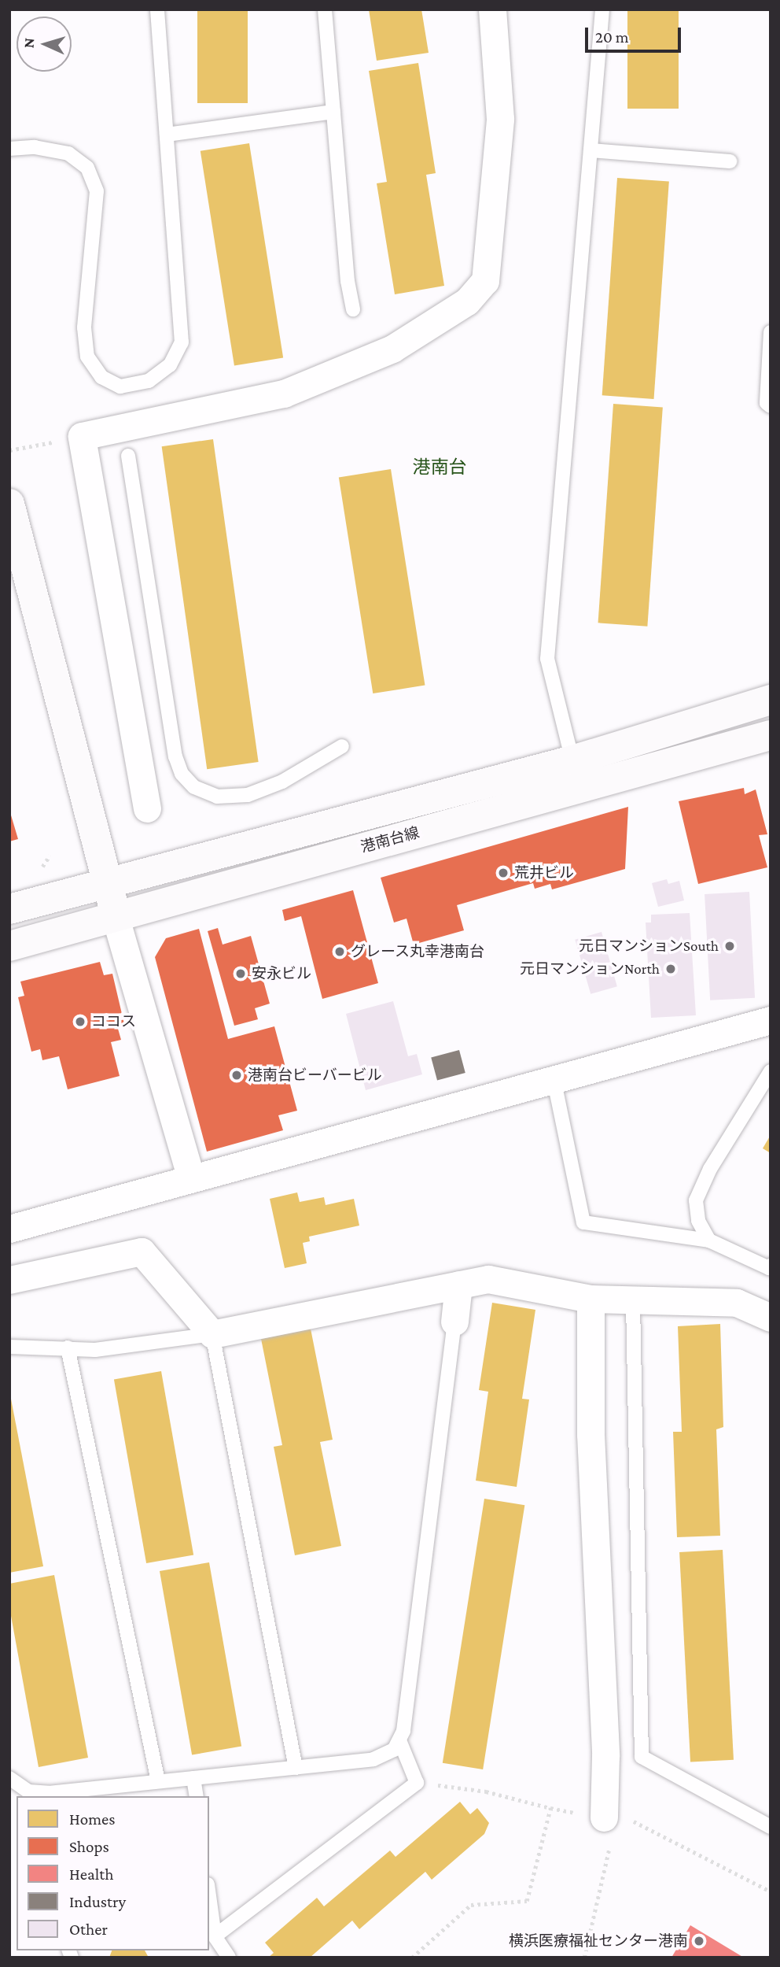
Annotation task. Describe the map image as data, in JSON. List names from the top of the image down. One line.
{"streets":{"street":["港南台線"]},"districts":["港南台"],"places":["荒井ビル","元日マンションSouth","グレース丸幸港南台","元日マンションNorth","安永ビル","ココス","港南台ビーバービル","横浜医療福祉センター港南"],"legend":["Homes","Shops","Health","Industry","Other"],"scale_bar":"20 m","north":"left"}
